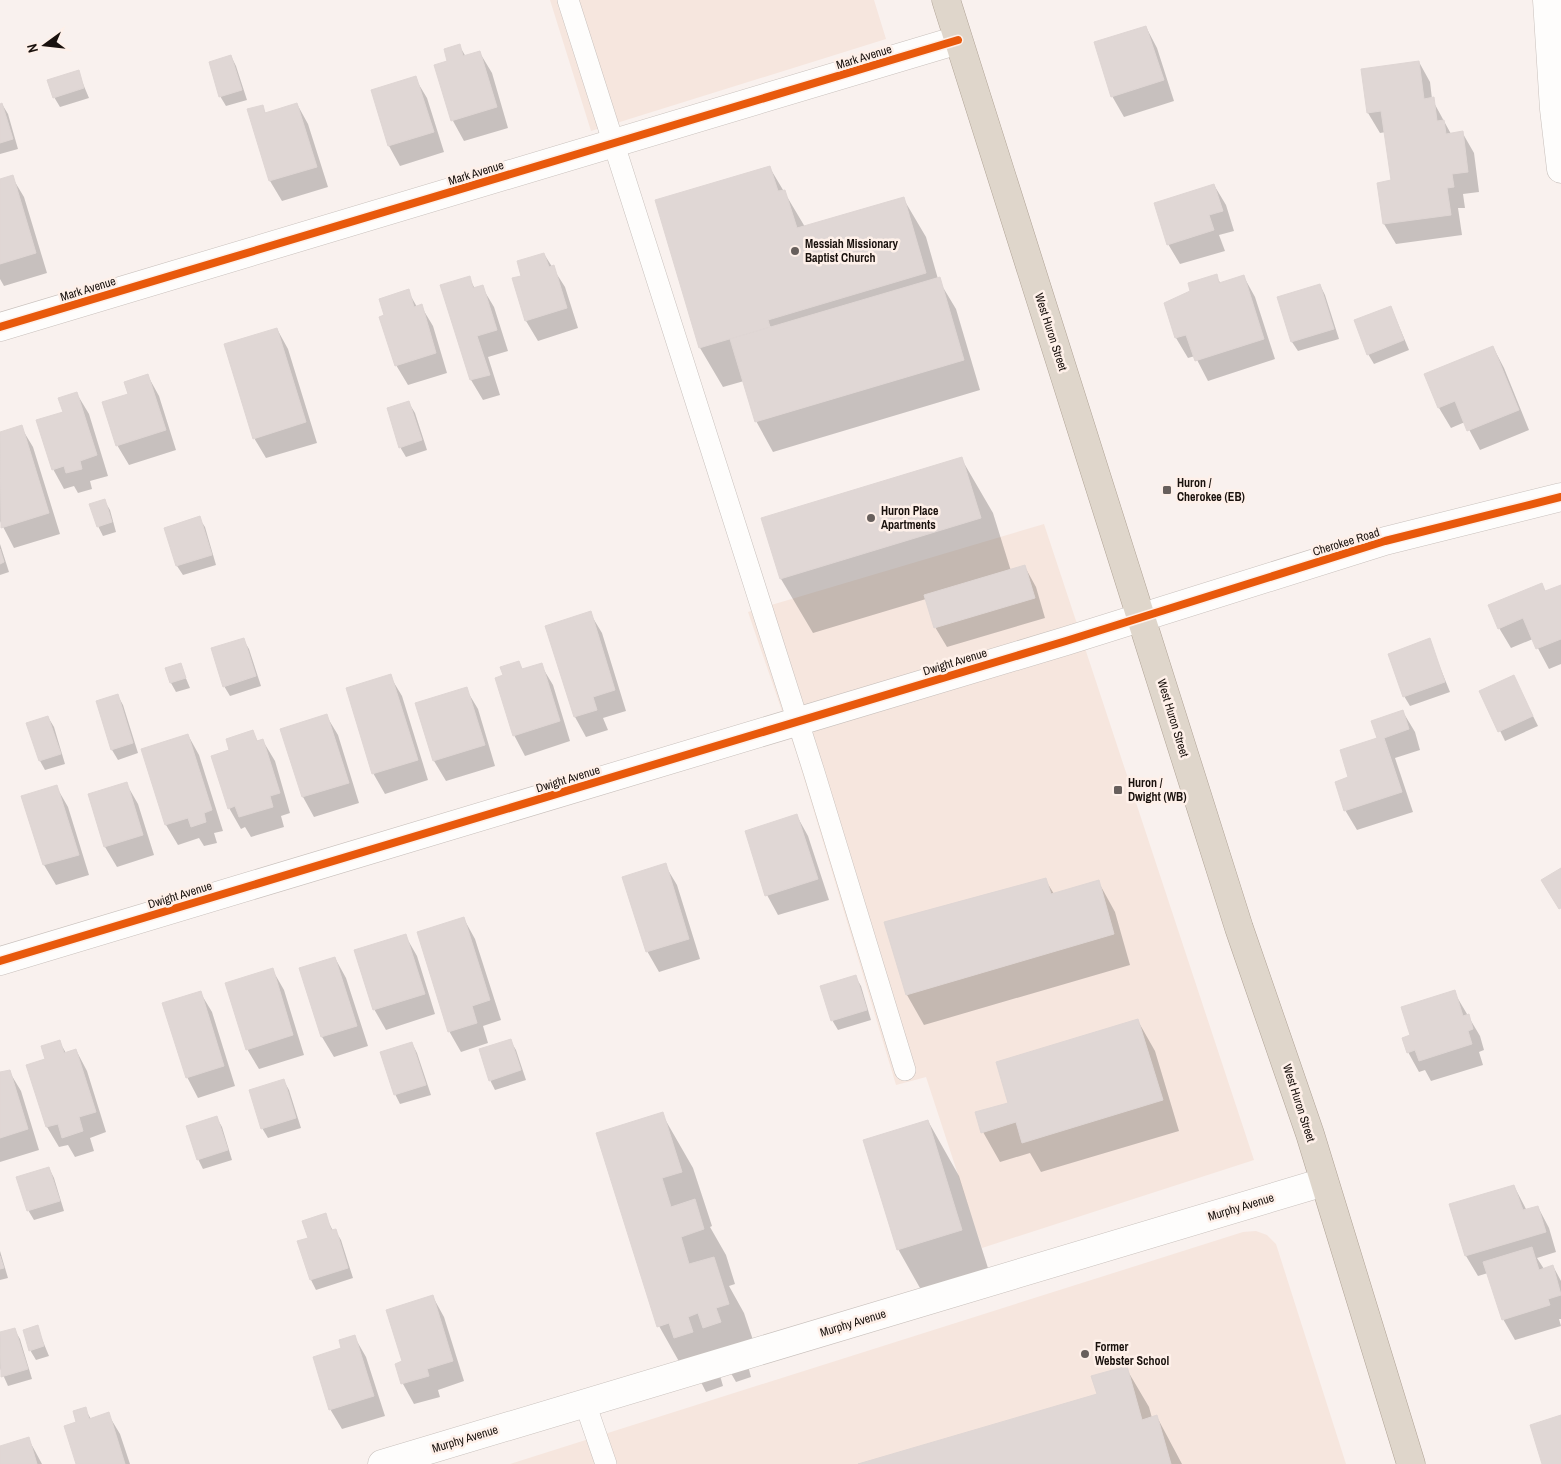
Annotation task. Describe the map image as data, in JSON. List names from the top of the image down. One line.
{"streets":{"highway":["West Huron Street"],"street":["Mark Avenue","Cherokee Road","Dwight Avenue","Murphy Avenue"]},"crossings":[["Mark Avenue","West Huron Street"],["West Huron Street","Cherokee Road"],["West Huron Street","Dwight Avenue"],["West Huron Street","Murphy Avenue"],["Cherokee Road","Dwight Avenue"]],"places":{"other":["Messiah Missionary Baptist Church","Huron Place Apartments","Former Webster School"],"transit":["Huron / Cherokee (EB)","Huron / Dwight (WB)"]},"north":"left"}
